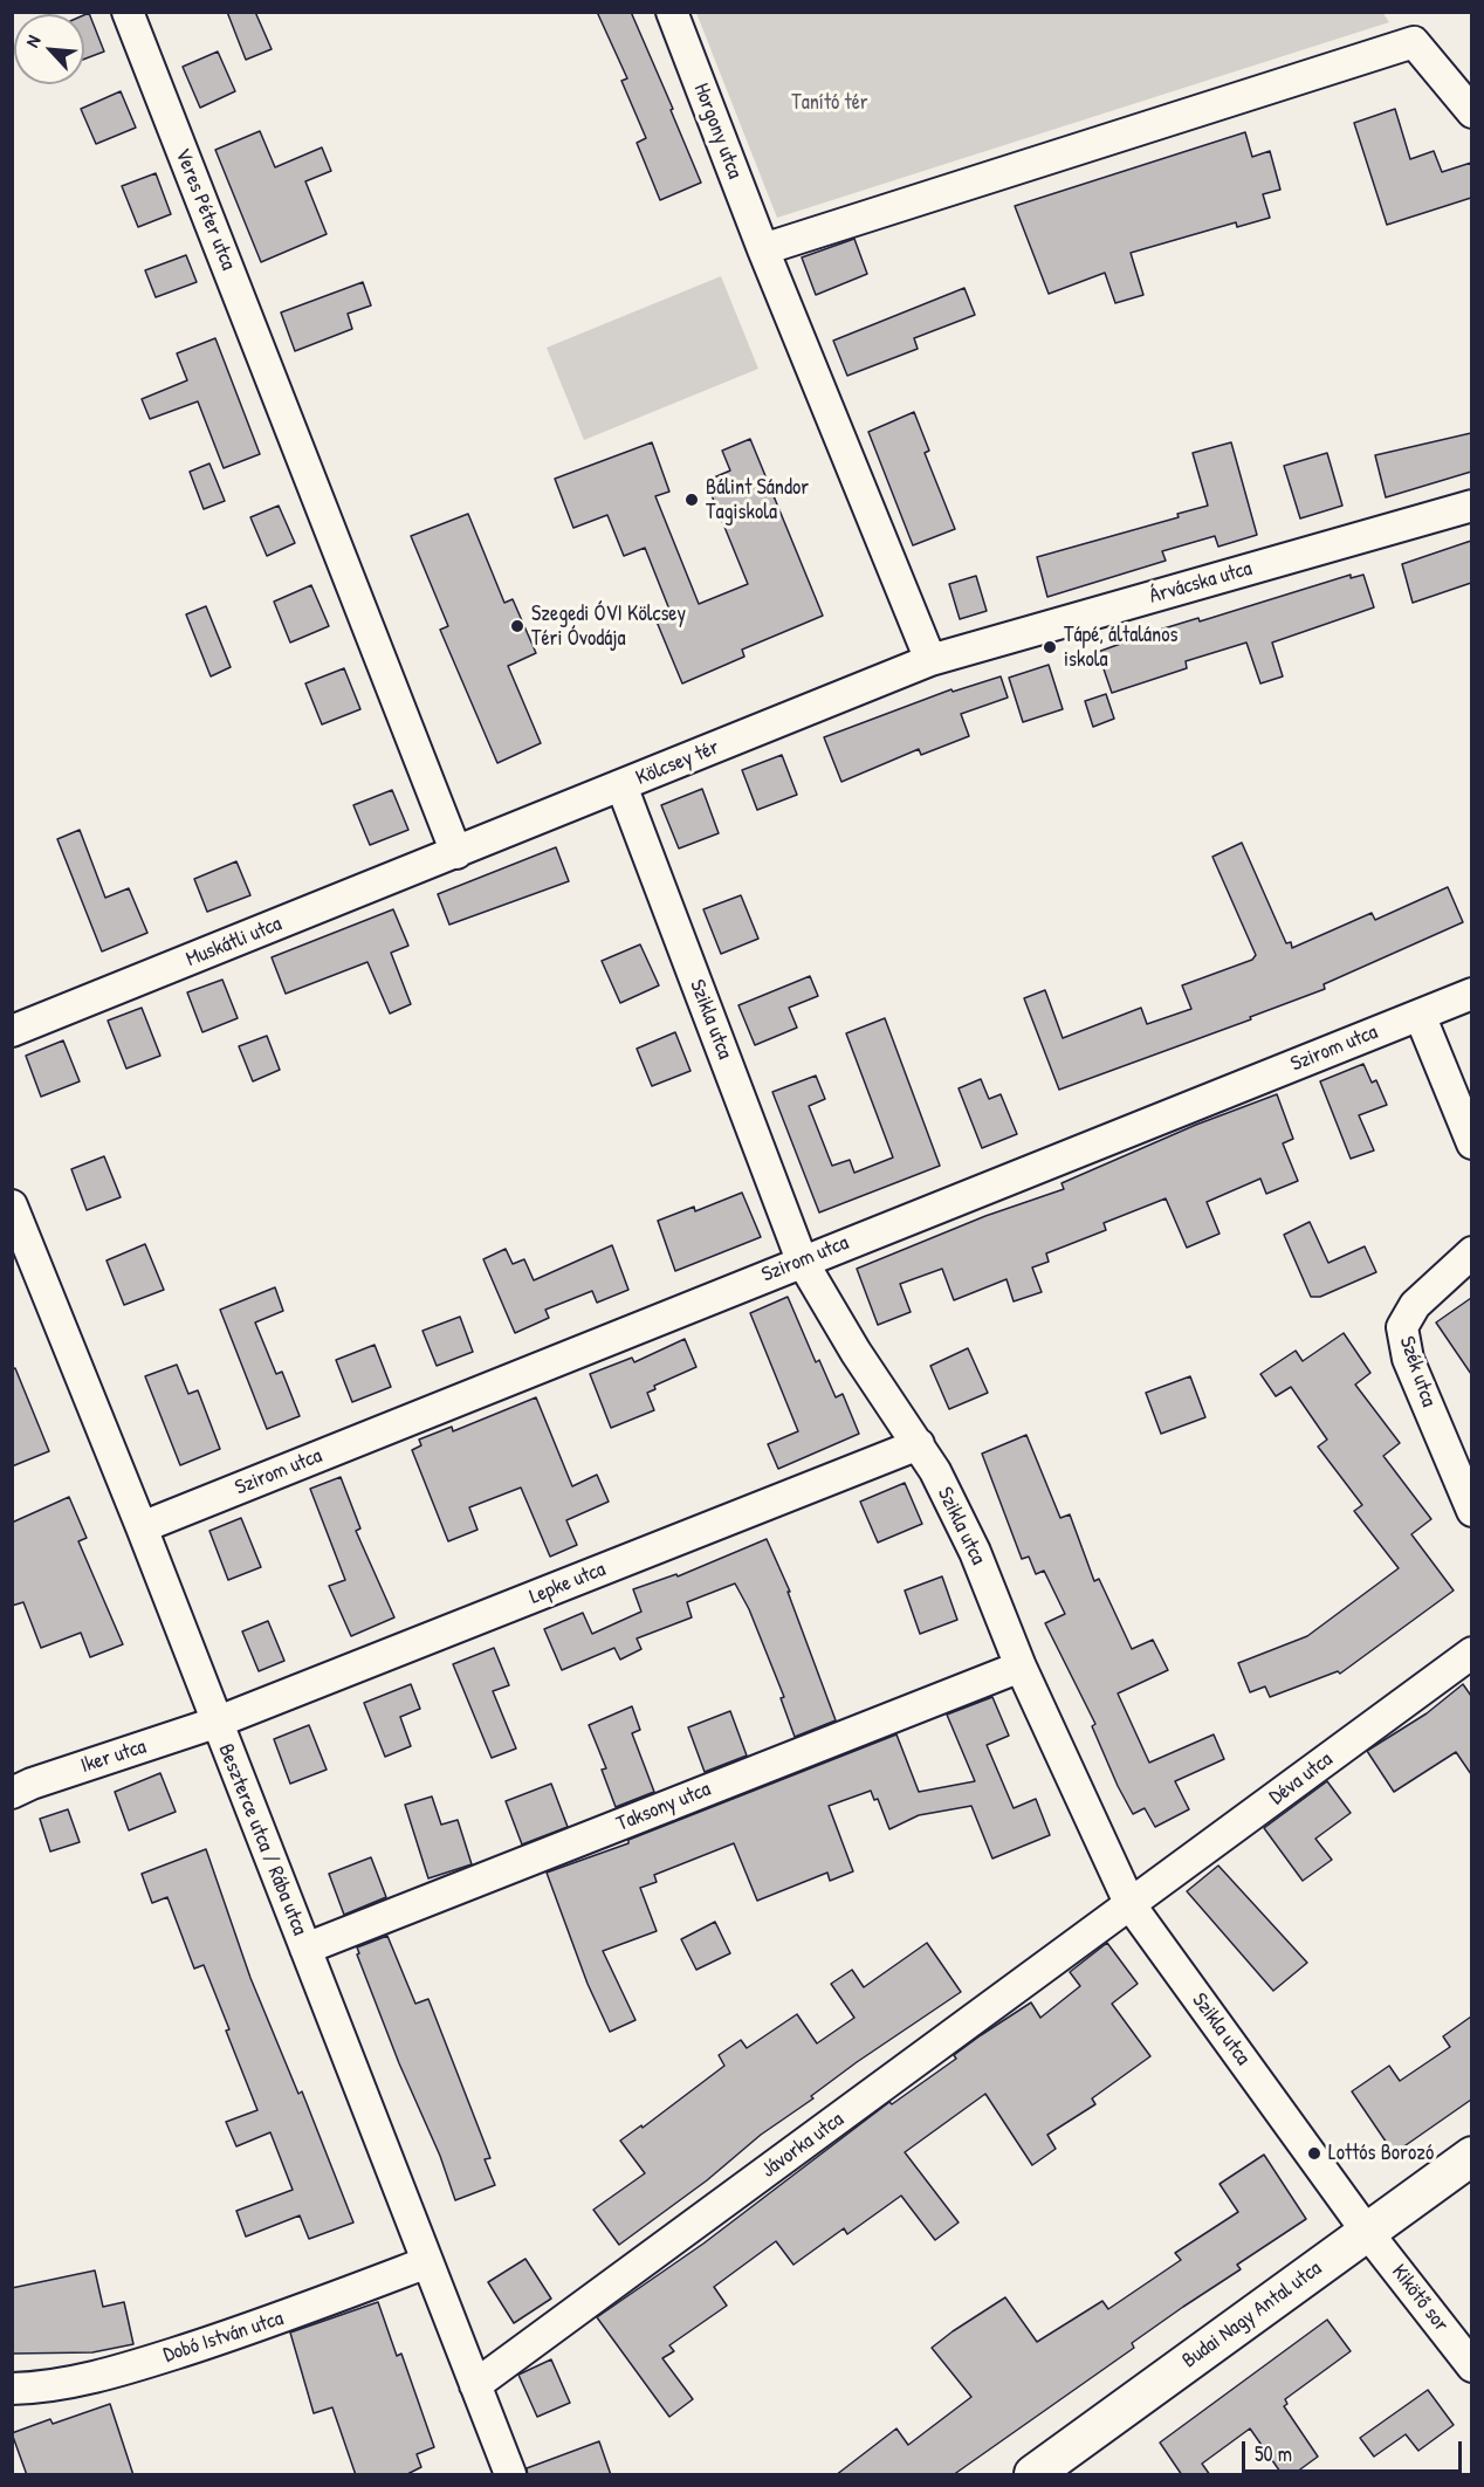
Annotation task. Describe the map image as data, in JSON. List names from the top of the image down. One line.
{"streets":{"main road":["Budai Nagy Antal utca"],"street":["Horgony utca","Veres Péter utca","Árvácska utca","Kölcsey tér","Muskátli utca","Szikla utca","Szirom utca","Szék utca","Lepke utca","Iker utca","Déva utca","Taksony utca","Beszterce utca / Rába utca","Jávorka utca","Kikötő sor","Dobó István utca"]},"crossings":[["Veres Péter utca","Kölcsey tér"],["Veres Péter utca","Muskátli utca"],["Árvácska utca","Kölcsey tér"],["Kölcsey tér","Muskátli utca"],["Kölcsey tér","Szikla utca"],["Szikla utca","Szirom utca"],["Szikla utca","Lepke utca"],["Szikla utca","Déva utca"],["Szikla utca","Taksony utca"],["Szikla utca","Jávorka utca"],["Szikla utca","Kikötő sor"],["Szikla utca","Budai Nagy Antal utca"],["Szirom utca","Beszterce utca / Rába utca"],["Lepke utca","Iker utca"],["Lepke utca","Beszterce utca / Rába utca"],["Iker utca","Beszterce utca / Rába utca"],["Déva utca","Jávorka utca"],["Taksony utca","Beszterce utca / Rába utca"],["Beszterce utca / Rába utca","Jávorka utca"],["Beszterce utca / Rába utca","Dobó István utca"],["Kikötő sor","Budai Nagy Antal utca"]],"parks":["Tanító tér"],"places":["Bálint Sándor Tagiskola","Szegedi ÓVI Kölcsey Téri Óvodája","Tápé, általános iskola","Lottós Borozó"],"scale_bar":"50 m","north":"top left"}
